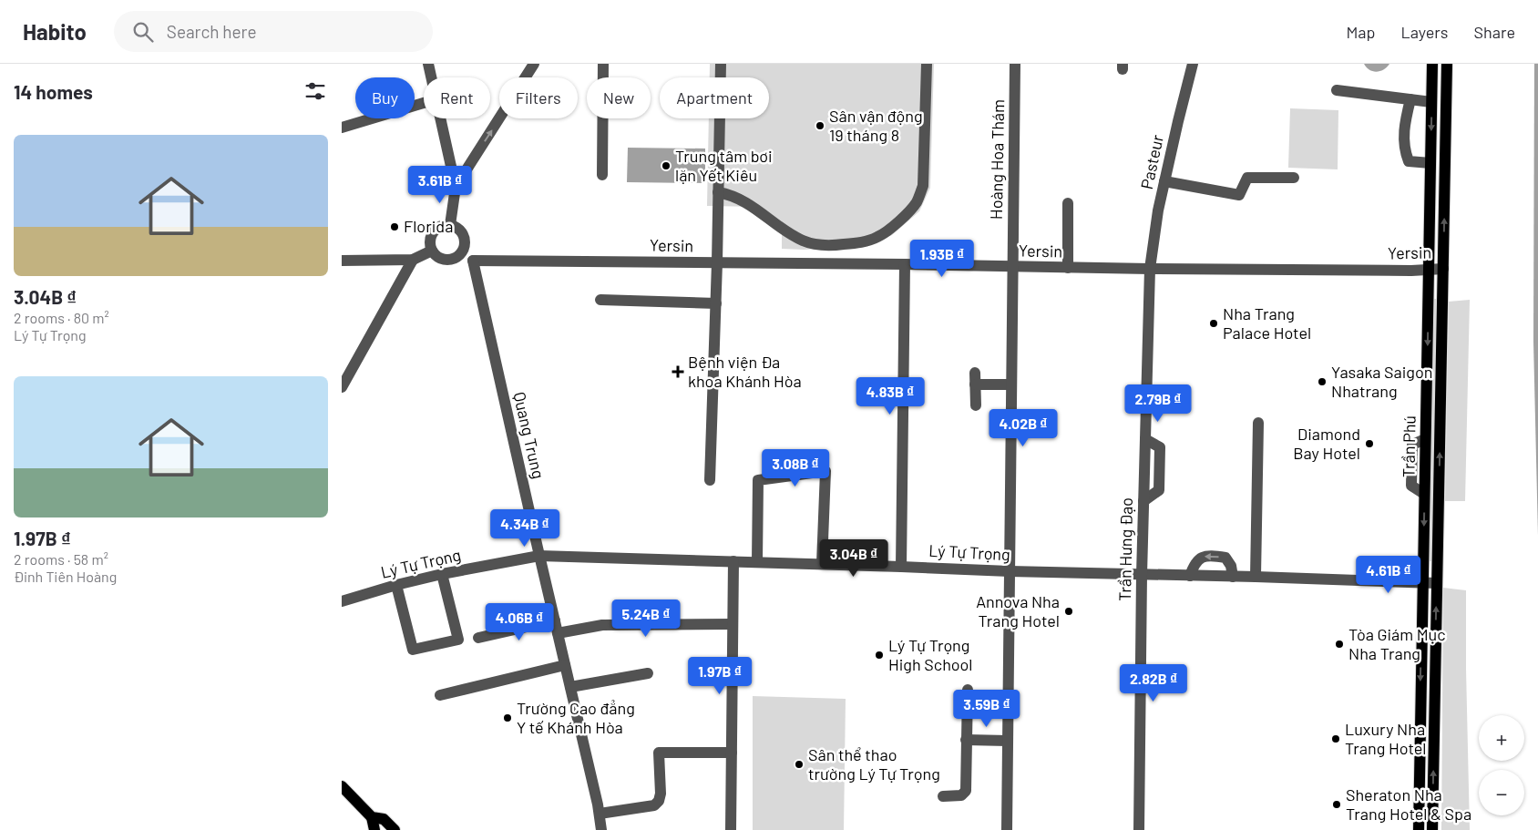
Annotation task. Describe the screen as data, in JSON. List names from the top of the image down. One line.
{"streets":{"main road":["Trần Phú"],"street":["Hoàng Hoa Thám","Pasteur","Yersin","Quang Trung","Trần Hưng Đạo","Lý Tự Trọng"]},"crossings":[["Hoàng Hoa Thám","Yersin"],["Hoàng Hoa Thám","Lý Tự Trọng"],["Pasteur","Yersin"],["Pasteur","Trần Hưng Đạo"],["Yersin","Quang Trung"],["Yersin","Trần Phú"],["Yersin","Trần Hưng Đạo"],["Quang Trung","Lý Tự Trọng"],["Trần Phú","Lý Tự Trọng"],["Trần Hưng Đạo","Lý Tự Trọng"]],"places":{"other":["Sân vận động 19 tháng 8","Trung tâm bơi lặn Yết Kiêu","Florida","Nha Trang Palace Hotel","Yasaka Saigon Nhatrang","Diamond Bay Hotel","Annova Nha Trang Hotel","Tòa Giám Mục Nha Trang","Lý Tự Trọng High School","Trường Cao đẳng Y tế Khánh Hòa","Luxury Nha Trang Hotel","Sân thể thao trường Lý Tự Trọng","Sheraton Nha Trang Hotel & Spa"],"health":["Bệnh viện Đa khoa Khánh Hòa"]},"page":{"header":"Habito","search":"Search here","nav":["Map","Layers","Share"],"heading":"14 homes","chip":["Buy","Rent","Filters","New","Apartment"],"list":[{"name":"3.04B ₫","note":"2 rooms · 80 m² · Lý Tự Trọng"},{"name":"1.97B ₫","note":"2 rooms · 58 m² · Đinh Tiên Hoàng"}],"price":["3.61B ₫","1.93B ₫","4.83B ₫","2.79B ₫","4.02B ₫","3.08B ₫","4.34B ₫","3.04B ₫","4.61B ₫","5.24B ₫","4.06B ₫","1.97B ₫","2.82B ₫","3.59B ₫"],"map_buttons":["+","−"]}}
